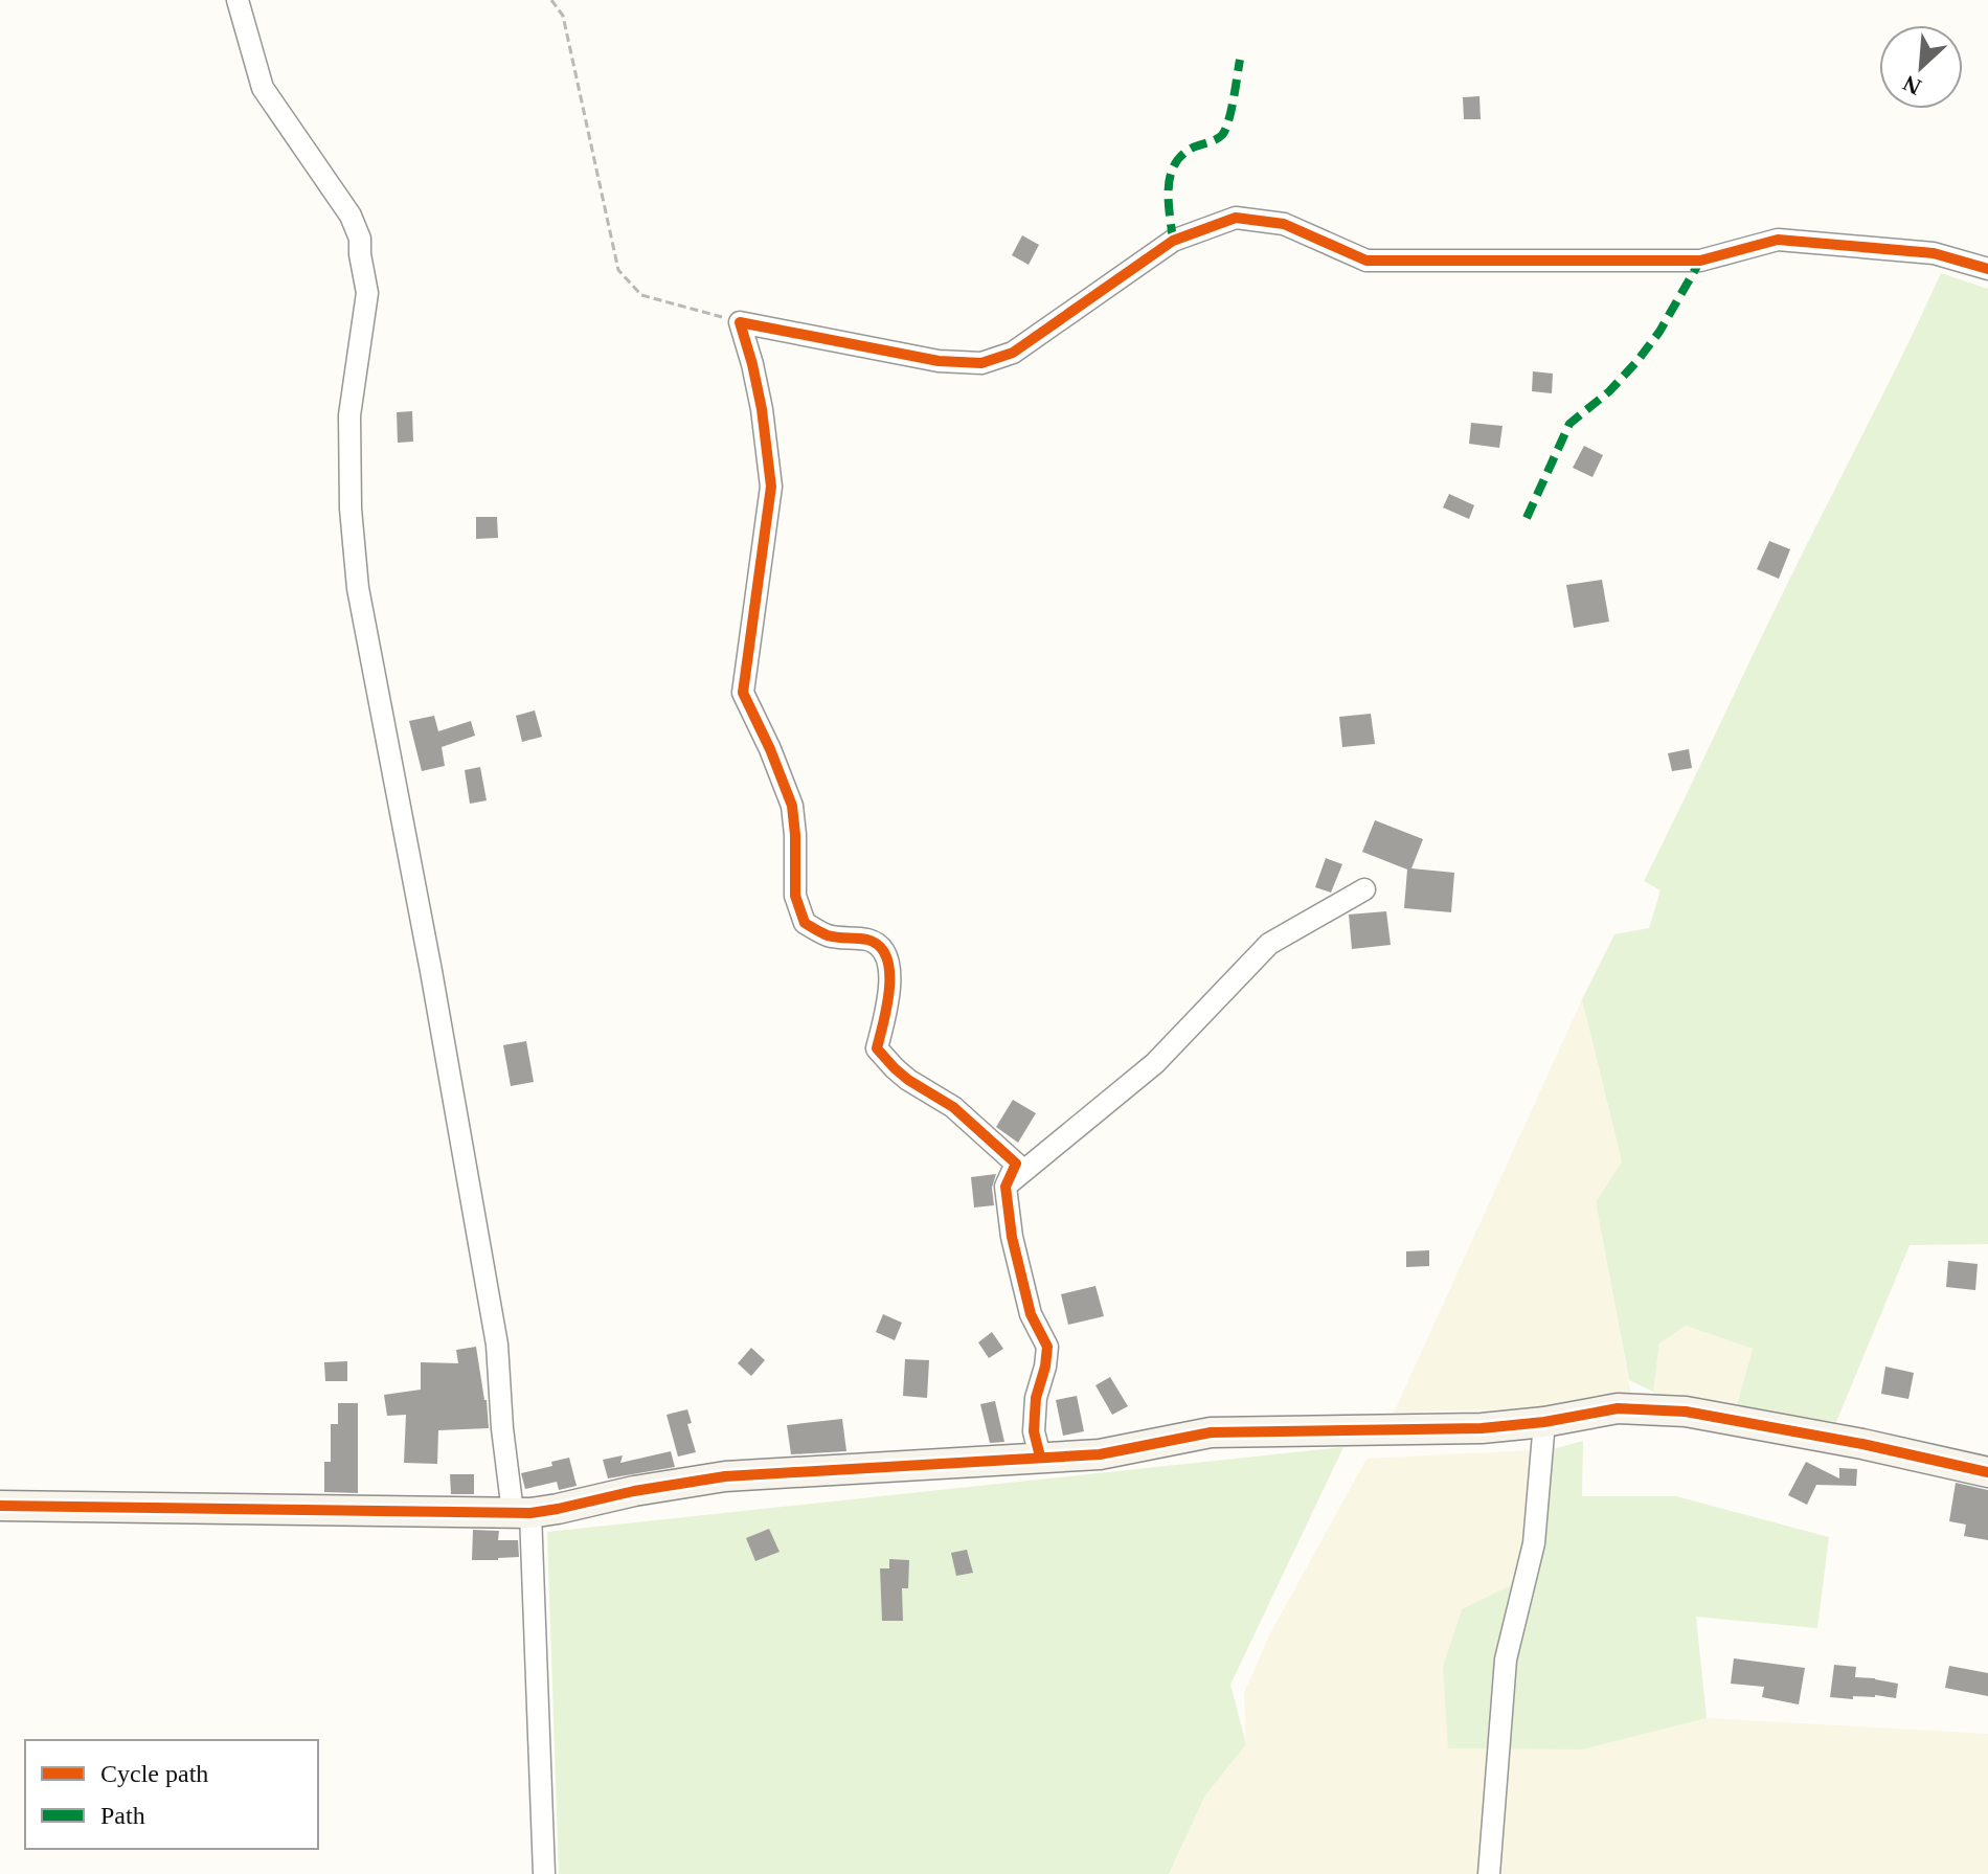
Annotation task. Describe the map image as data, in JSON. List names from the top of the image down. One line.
{"legend":["Cycle path","Path"],"north":"bottom left"}
